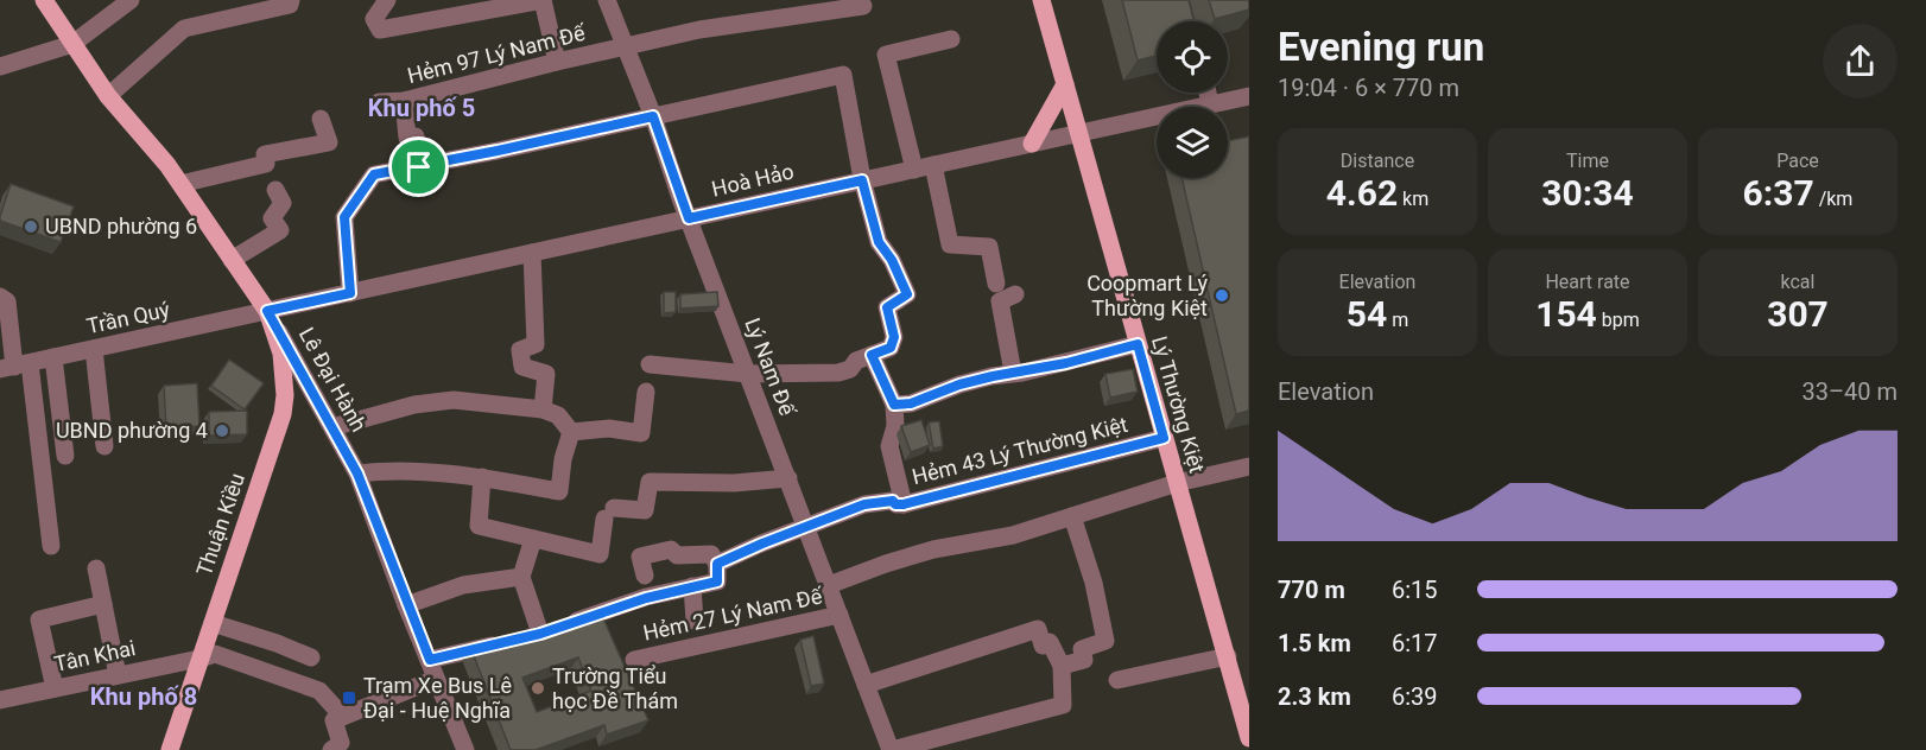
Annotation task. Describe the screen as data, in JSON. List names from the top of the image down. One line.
{"streets":{"main road":["Lê Đại Hành","Lý Thường Kiệt","Thuận Kiều"],"street":["Hẻm 97 Lý Nam Đế","Hoà Hảo","Trần Quý","Lý Nam Đế","Hẻm 43 Lý Thường Kiệt","Hẻm 27 Lý Nam Đế","Tân Khai"]},"crossings":[["Hẻm 97 Lý Nam Đế","Lý Nam Đế"],["Hoà Hảo","Trần Quý"],["Hoà Hảo","Lý Nam Đế"],["Hoà Hảo","Lê Đại Hành"],["Hoà Hảo","Lý Thường Kiệt"],["Hoà Hảo","Thuận Kiều"],["Trần Quý","Lê Đại Hành"],["Trần Quý","Thuận Kiều"],["Lý Nam Đế","Hẻm 43 Lý Thường Kiệt"],["Lý Nam Đế","Hẻm 27 Lý Nam Đế"],["Lê Đại Hành","Thuận Kiều"],["Lý Thường Kiệt","Hẻm 43 Lý Thường Kiệt"],["Thuận Kiều","Tân Khai"]],"districts":["Khu phố 5","Khu phố 8"],"places":{"other":["UBND phường 6","Coopmart Lý Thường Kiệt","UBND phường 4","Trường Tiểu học Đề Thám"],"transit":["Trạm Xe Bus Lê Đại - Huệ Nghĩa"]},"page":{"heading":["Evening run","19:04 · 6 × 770 m"],"stats":[["Distance","4.62 km"],["Time","30:34"],["Pace","6:37 /km"],["Elevation","54 m"],["Heart rate","154 bpm"],["kcal","307"]],"chart":["Elevation","33–40 m"],"list":[{"name":"770 m","note":"6:15"},{"name":"1.5 km","note":"6:17"},{"name":"2.3 km","note":"6:39"}]}}
